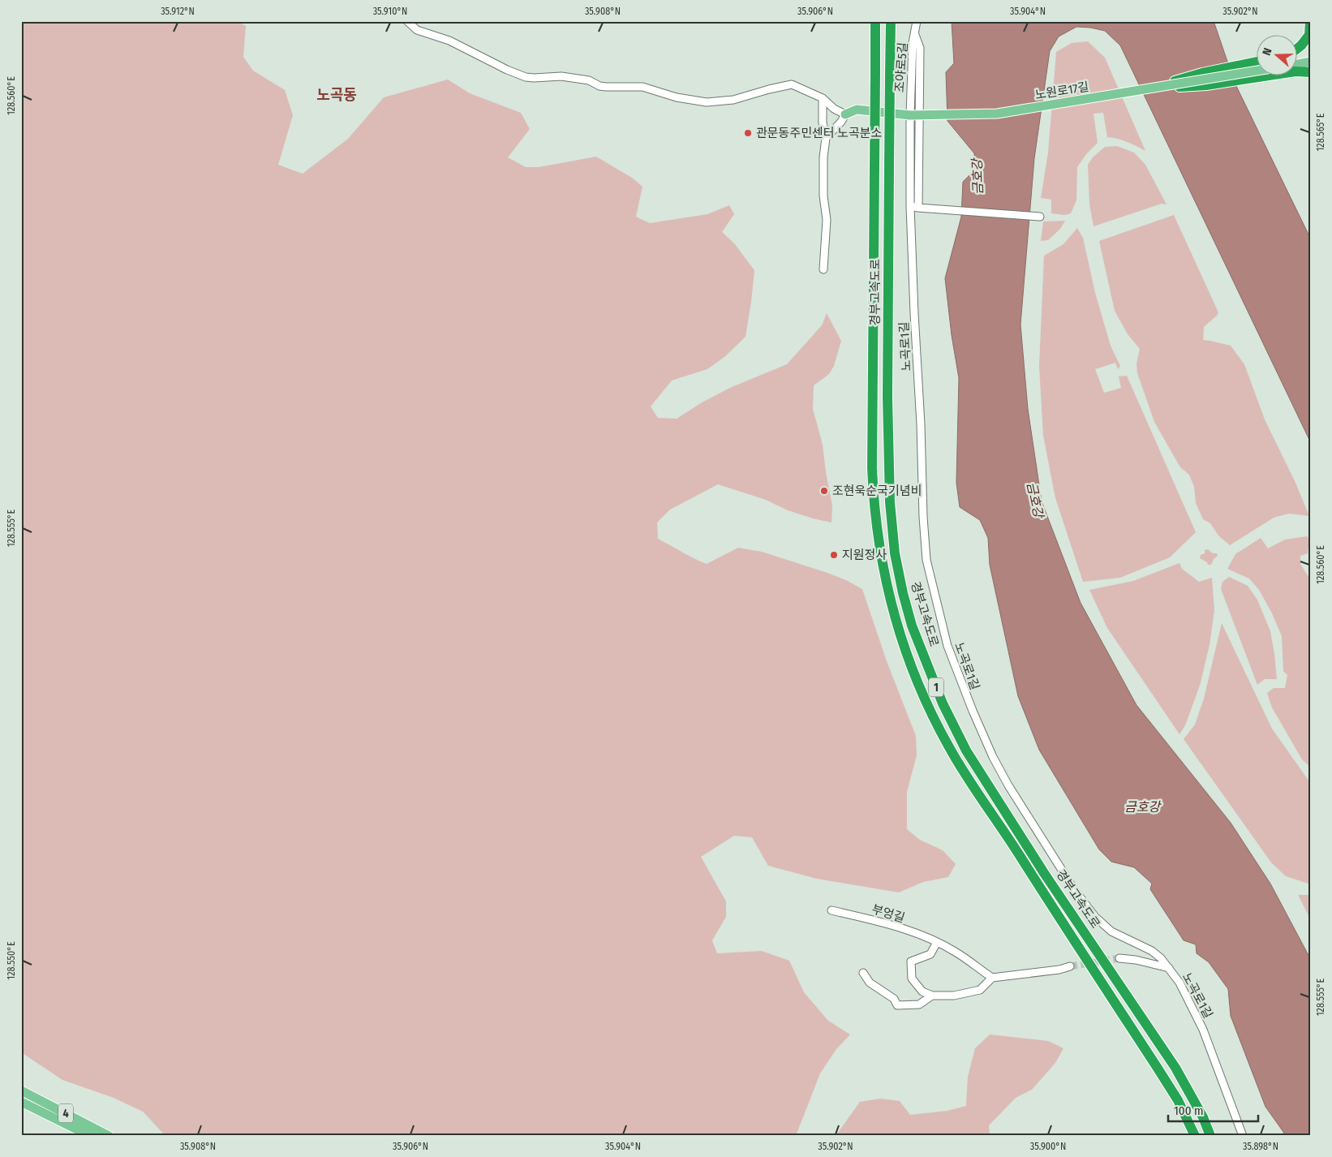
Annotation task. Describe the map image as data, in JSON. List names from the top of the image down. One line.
{"streets":{"highway":["경부고속도로","1"],"main road":["노원로17길","4"],"street":["조야로5길","노곡로1길","부엉길"]},"crossings":[["조야로5길","노원로17길"],["조야로5길","노곡로1길"],["노원로17길","노곡로1길"]],"districts":["노곡동"],"water":["금호강"],"places":["관문동주민센터 노곡분소","조현욱순국기념비","지원정사"],"scale_bar":"100 m","north":"left","coordinates":["35.912°N","35.910°N","35.908°N","35.906°N","35.904°N","35.902°N","128.560°E","128.565°E","128.555°E","128.550°E","35.900°N","35.898°N"]}
